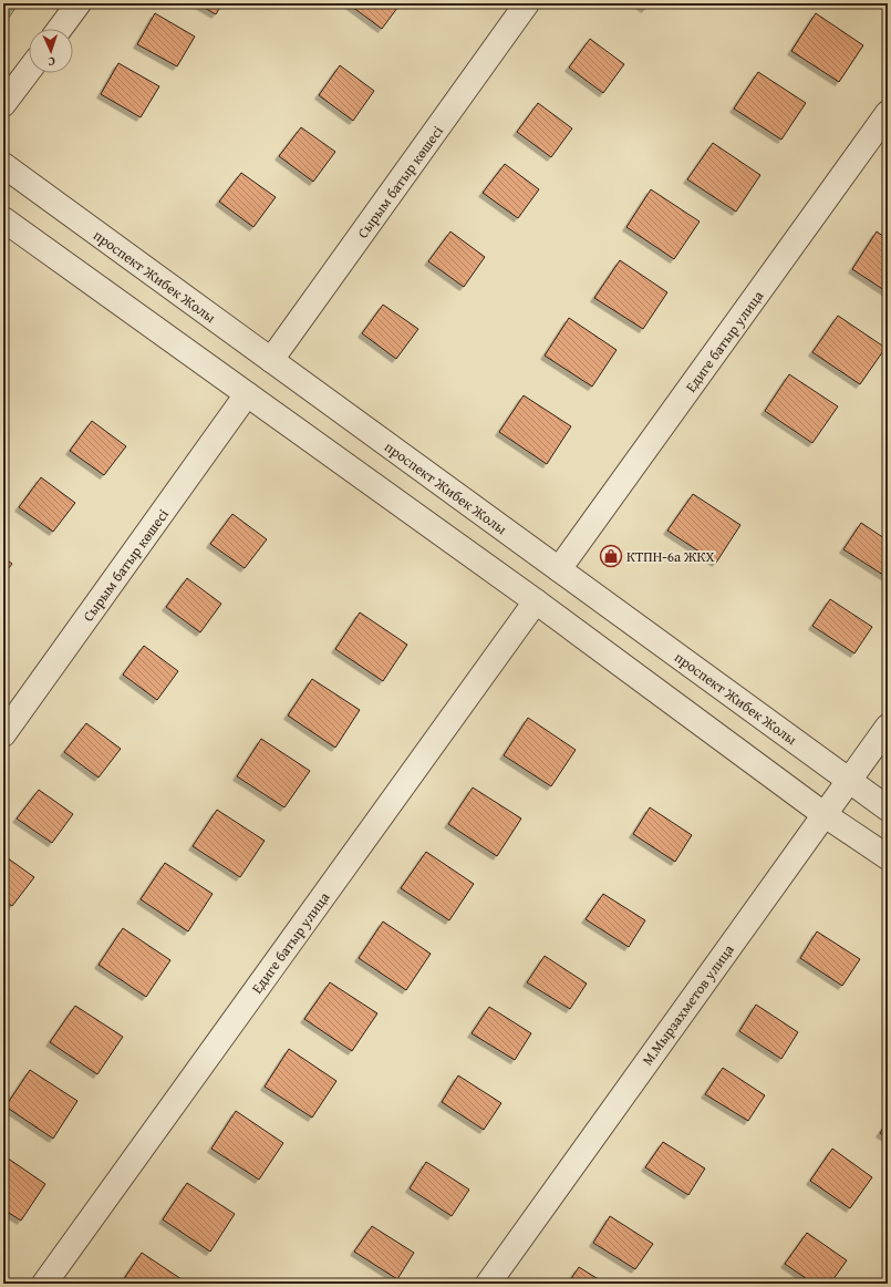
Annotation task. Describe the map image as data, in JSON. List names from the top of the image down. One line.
{"streets":{"street":["Сырым батыр көшесі","проспект Жибек Жолы","Едиге батыр улица","М.Мырзахметов улица"]},"crossings":[["Сырым батыр көшесі","проспект Жибек Жолы"],["проспект Жибек Жолы","Едиге батыр улица"],["проспект Жибек Жолы","М.Мырзахметов улица"]],"places":{"shop":["КТПН-6а ЖКХ"]},"north":"bottom"}
